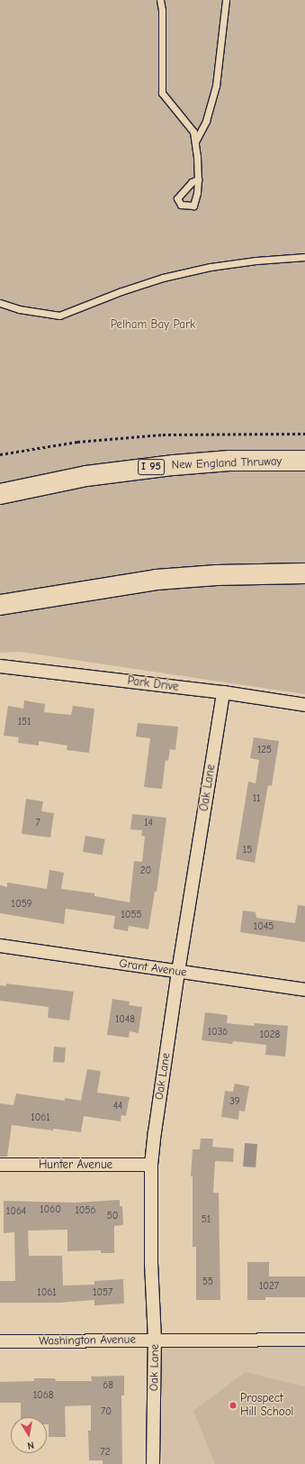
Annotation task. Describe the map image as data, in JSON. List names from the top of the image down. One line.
{"streets":{"highway":["New England Thruway","I 95"],"street":["Park Drive","Oak Lane","Grant Avenue","Hunter Avenue","Washington Avenue"]},"crossings":[["Park Drive","Oak Lane"],["Oak Lane","Grant Avenue"],["Oak Lane","Hunter Avenue"],["Oak Lane","Washington Avenue"]],"parks":["Pelham Bay Park"],"places":["Prospect Hill School"],"house_numbers":["151","125","11","7","14","15","20","1059","1055","1045","1048","1036","1028","39","44","1061","1060","1056","1064","50","51","55","1027","1061","1057","68","1068","70","72"],"north":"bottom"}
